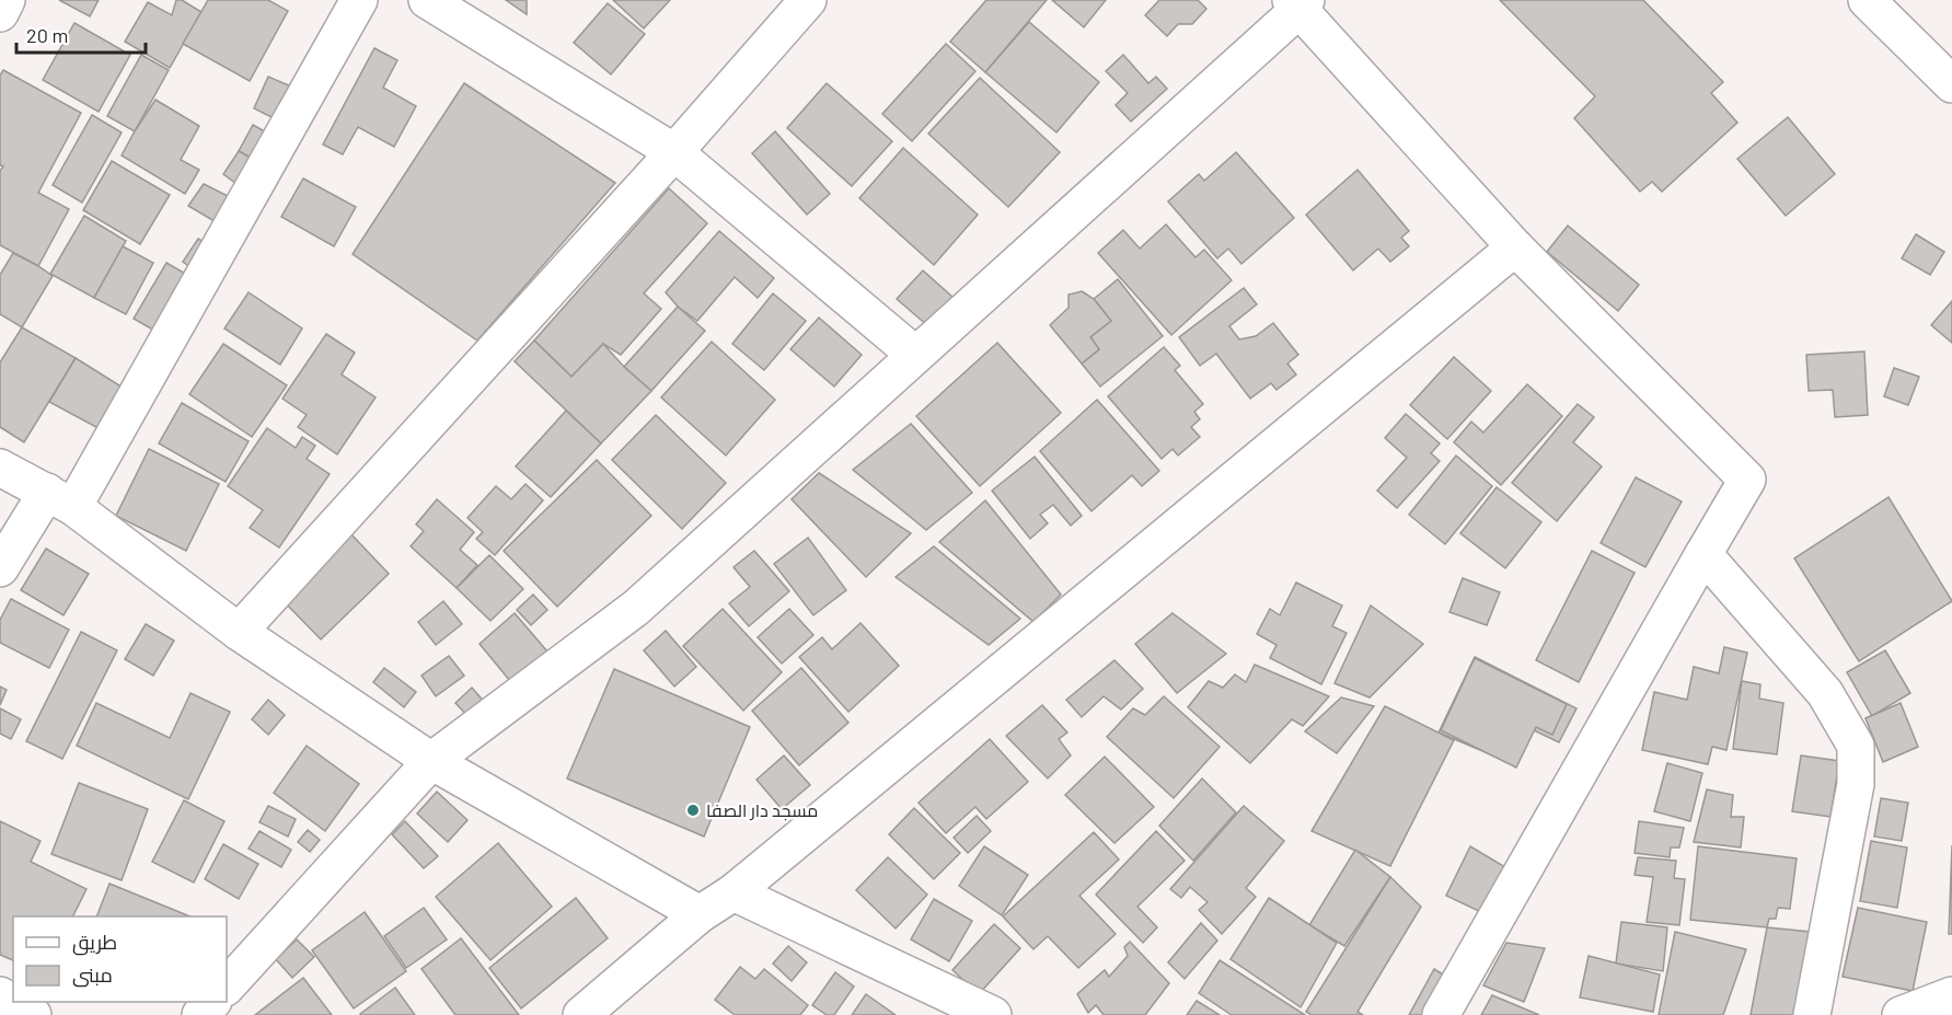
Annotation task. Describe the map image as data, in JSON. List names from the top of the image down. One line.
{"places":["مسجد دار الصفا"],"legend":["طريق","مبنى"],"scale_bar":"20 m"}
